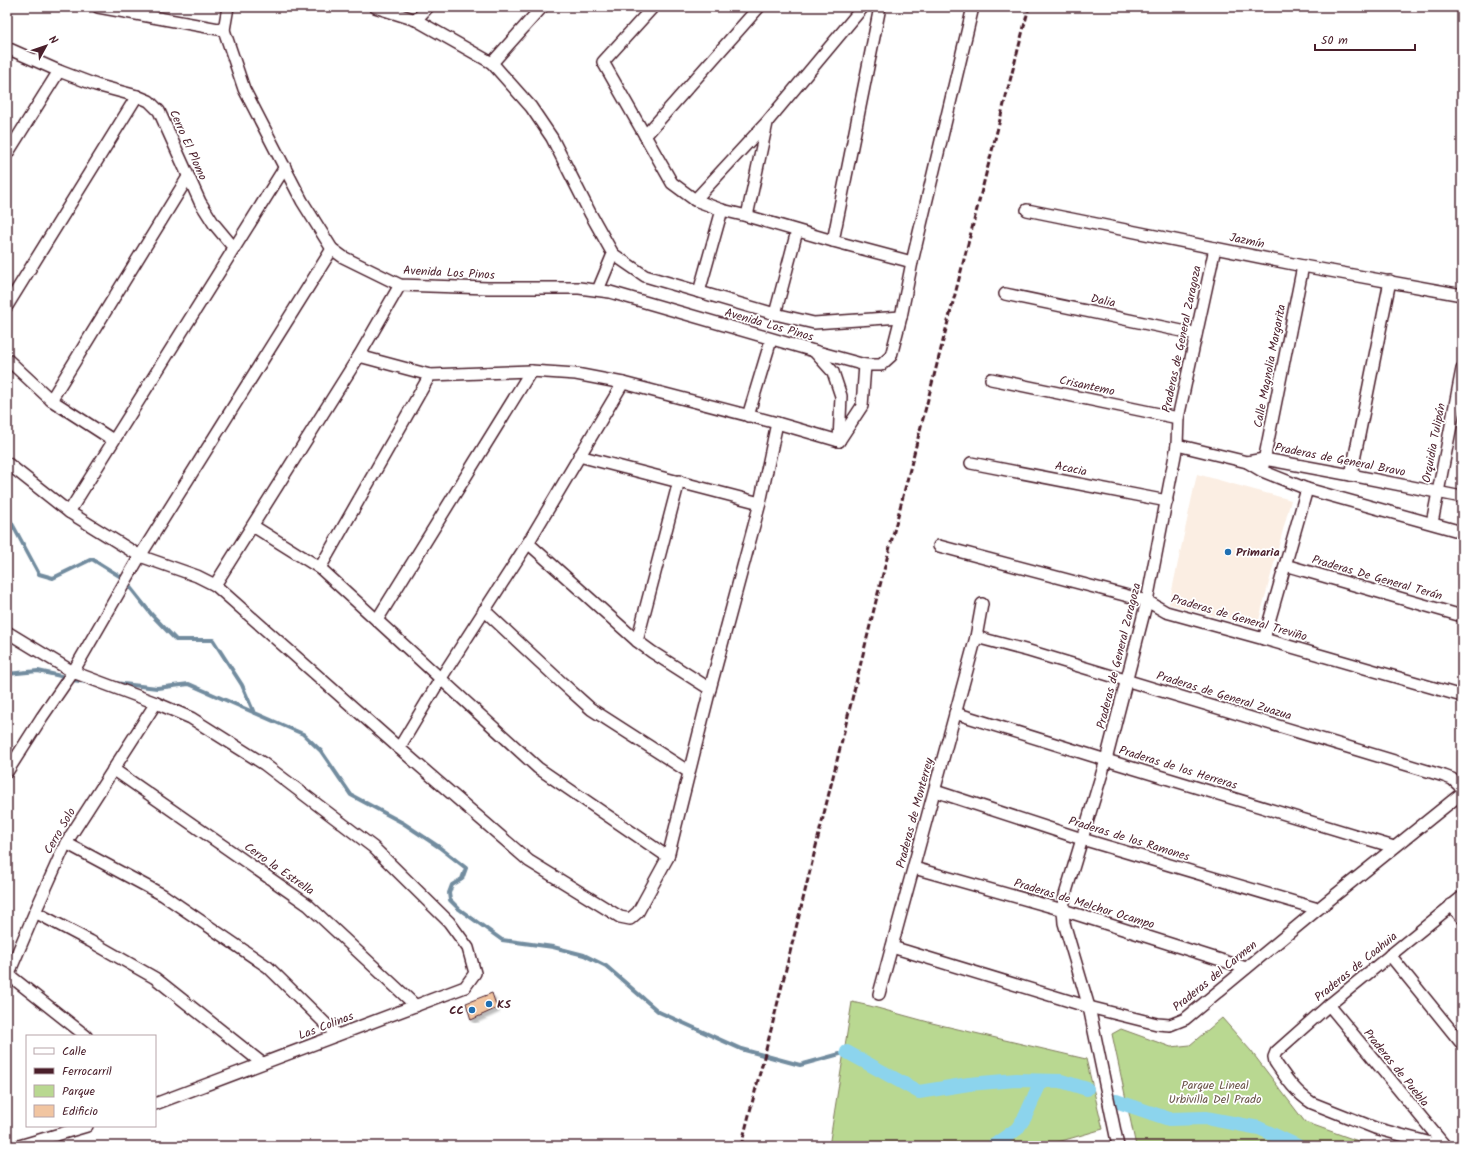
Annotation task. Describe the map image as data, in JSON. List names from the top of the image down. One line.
{"streets":{"street":["Cerro El Plomo","Jazmín","Avenida Los Pinos","Dalia","Praderas de General Zaragoza","Calle Magnolia Margarita","Crisantemo","Orquidia Tulipán","Praderas de General Bravo","Acacia","Praderas De General Terán","Praderas de General Treviño","Praderas de General Zuazua","Praderas de los Herreras","Praderas de Monterrey","Cerro Solo","Praderas de los Ramones","Cerro la Estrella","Praderas de Melchor Ocampo","Praderas de Coahuia","Praderas del Carmen","Las Colinas","Praderas de Puebla"]},"crossings":[["Jazmín","Praderas de General Zaragoza"],["Jazmín","Calle Magnolia Margarita"],["Dalia","Praderas de General Zaragoza"],["Praderas de General Zaragoza","Crisantemo"],["Praderas de General Zaragoza","Acacia"],["Praderas de General Zaragoza","Praderas de General Treviño"],["Praderas de General Zaragoza","Praderas de General Zuazua"],["Praderas de General Zaragoza","Praderas de los Herreras"],["Praderas de General Zaragoza","Praderas de los Ramones"],["Praderas de General Zaragoza","Praderas de Melchor Ocampo"],["Praderas de General Zaragoza","Praderas del Carmen"],["Calle Magnolia Margarita","Praderas de General Bravo"],["Orquidia Tulipán","Praderas de General Bravo"],["Praderas de General Zuazua","Praderas de Monterrey"],["Praderas de los Herreras","Praderas de Monterrey"],["Praderas de los Herreras","Praderas del Carmen"],["Praderas de Monterrey","Praderas de los Ramones"],["Praderas de Monterrey","Praderas de Melchor Ocampo"],["Praderas de Monterrey","Praderas del Carmen"],["Cerro Solo","Cerro la Estrella"],["Cerro Solo","Las Colinas"],["Praderas de los Ramones","Praderas del Carmen"],["Cerro la Estrella","Las Colinas"],["Praderas de Melchor Ocampo","Praderas del Carmen"],["Praderas de Coahuia","Praderas de Puebla"]],"parks":["Parque Lineal Urbivilla Del Prado"],"places":["Primaria","KS","CC"],"legend":["Calle","Ferrocarril","Parque","Edificio"],"scale_bar":"50 m","north":"top right"}
